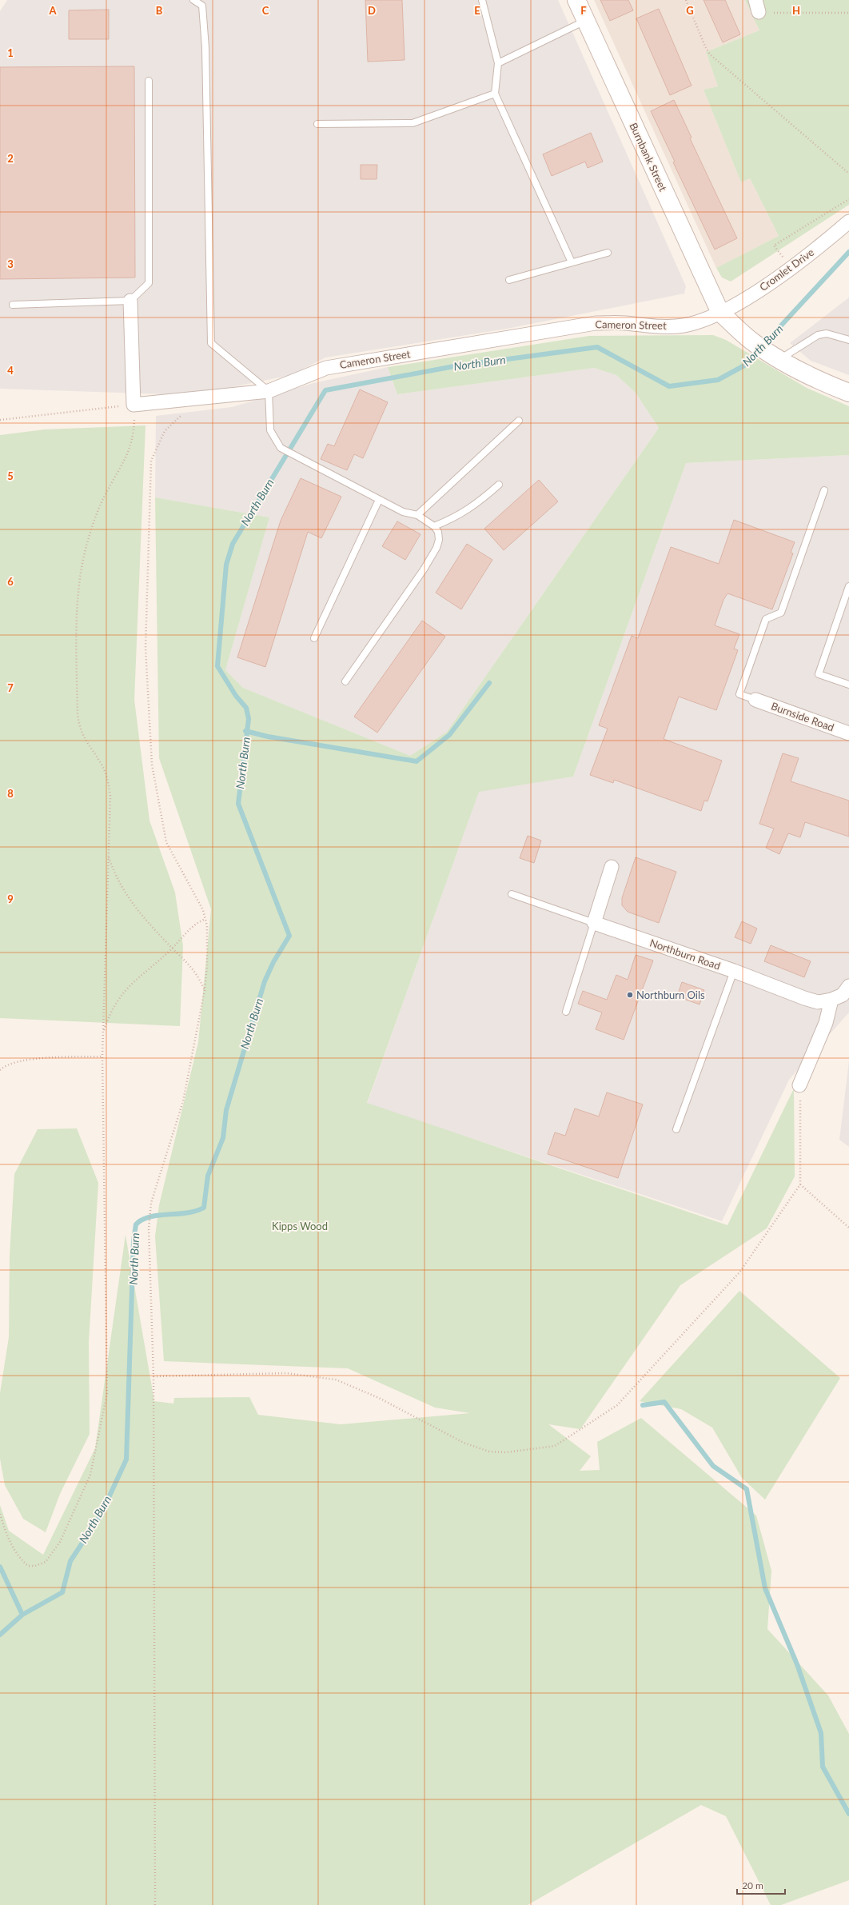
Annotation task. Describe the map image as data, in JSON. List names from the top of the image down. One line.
{"streets":{"main road":["Burnbank Street"],"street":["Cromlet Drive","Cameron Street","Burnside Road","Northburn Road"]},"crossings":[["Burnbank Street","Cromlet Drive"],["Burnbank Street","Cameron Street"],["Cromlet Drive","Cameron Street"]],"water":["North Burn"],"parks":["Kipps Wood"],"places":["Northburn Oils"],"scale_bar":"20 m","grid":{"columns":["A","B","C","D","E","F","G","H"],"rows":["1","2","3","4","5","6","7","8","9"]}}
